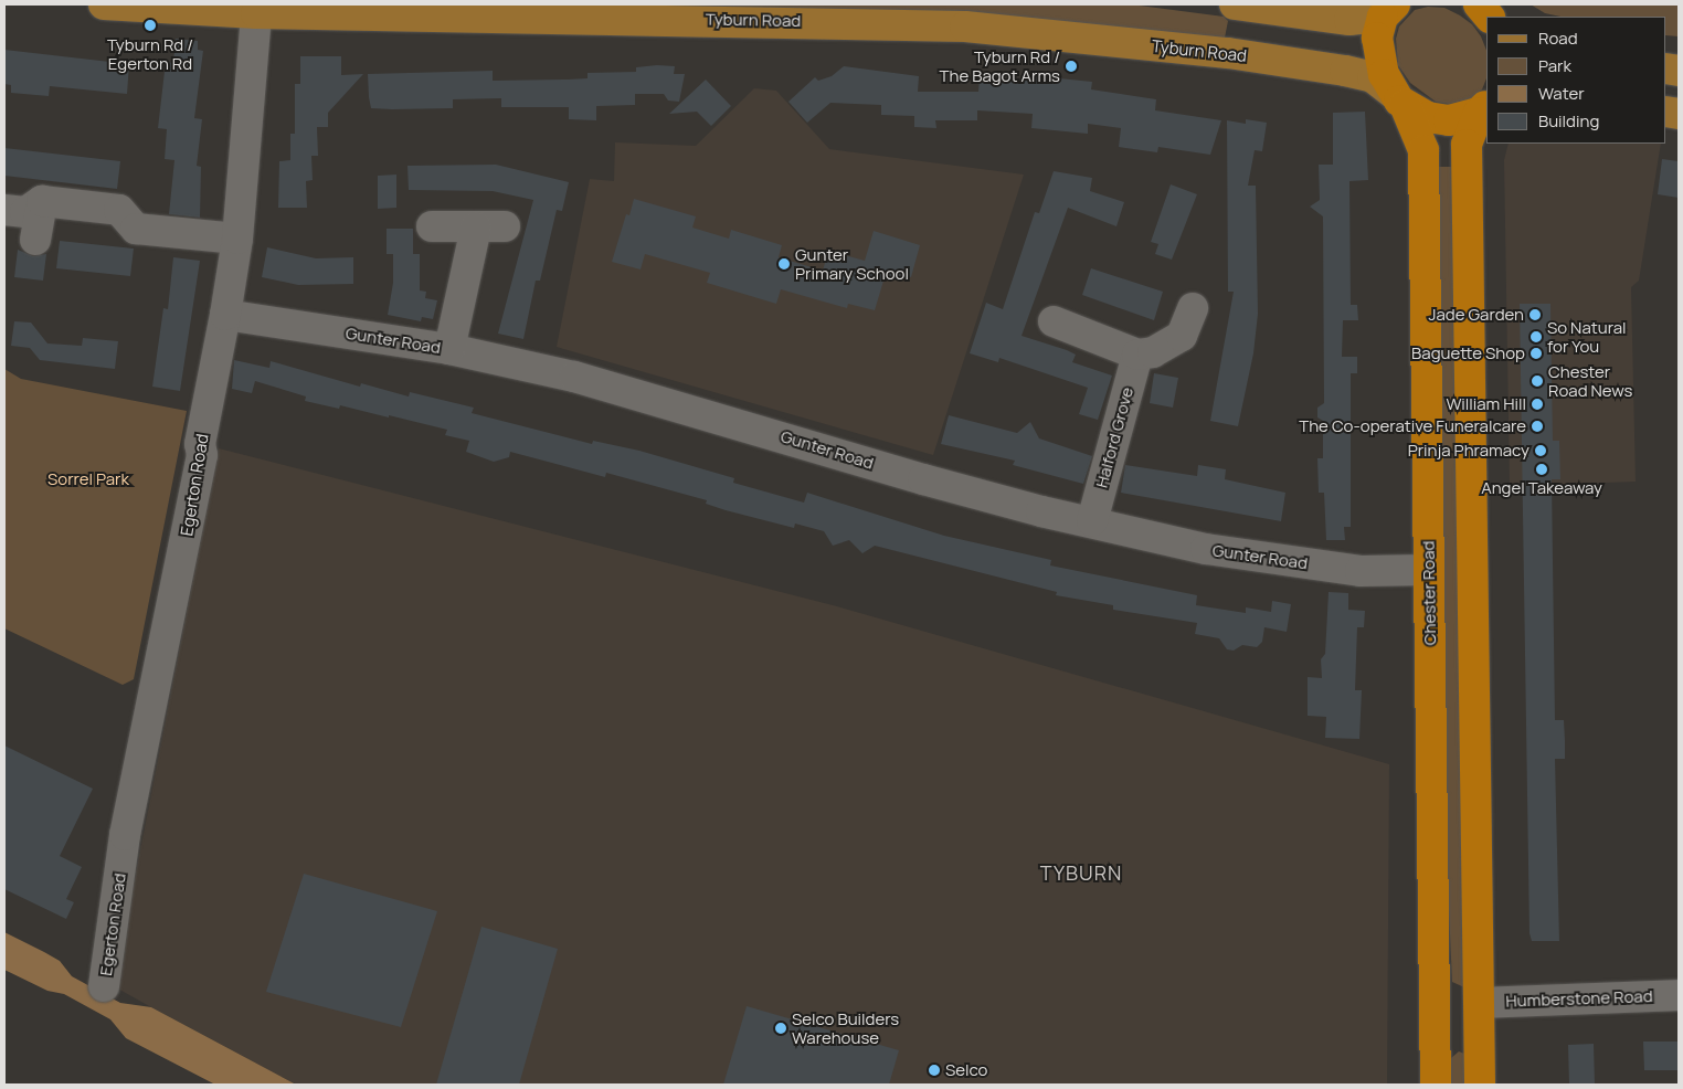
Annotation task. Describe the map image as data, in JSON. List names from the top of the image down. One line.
{"streets":{"highway":["Chester Road"],"main road":["Tyburn Road"],"street":["Gunter Road","Halford Grove","Egerton Road","Humberstone Road"]},"crossings":[["Tyburn Road","Egerton Road"],["Tyburn Road","Chester Road"],["Gunter Road","Halford Grove"],["Gunter Road","Egerton Road"],["Gunter Road","Chester Road"]],"districts":["TYBURN"],"parks":["Sorrel Park"],"places":["Tyburn Rd / Egerton Rd","Tyburn Rd / The Bagot Arms","Gunter Primary School","Jade Garden","So Natural for You","Baguette Shop","Chester Road News","William Hill","The Co-operative Funeralcare","Prinja Phramacy","Angel Takeaway","Selco Builders Warehouse","Selco"],"legend":["Road","Park","Water","Building"]}
